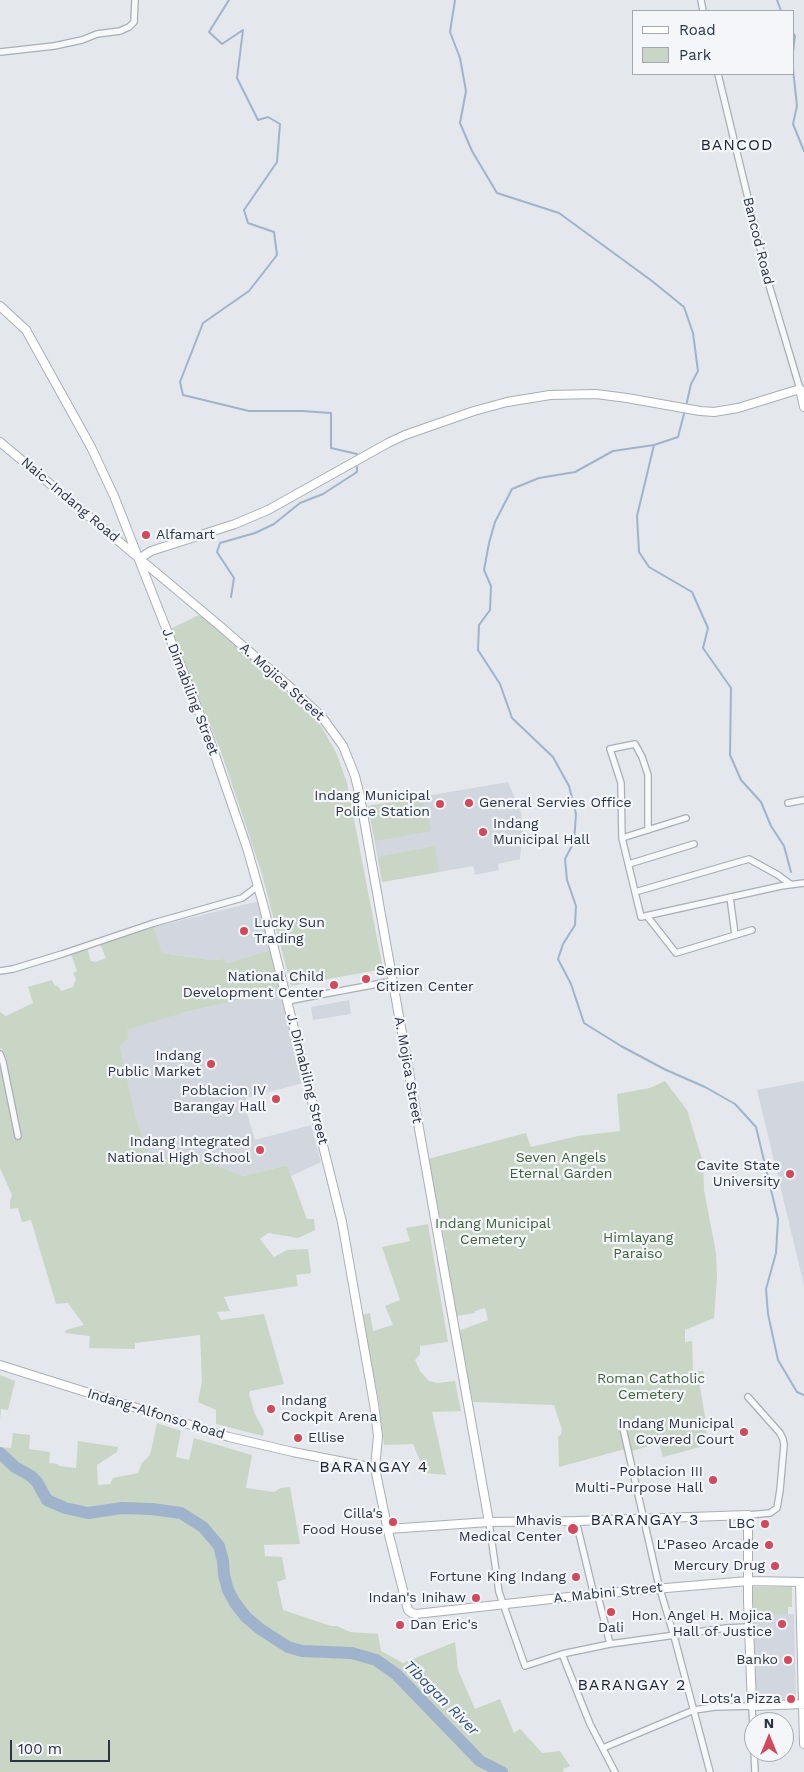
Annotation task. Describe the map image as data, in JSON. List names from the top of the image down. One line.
{"streets":{"main road":["Bancod Road","Naic–Indang Road","A. Mojica Street","J. Dimabiling Street","Indang-Alfonso Road","A. Mabini Street"]},"crossings":[["Naic–Indang Road","A. Mojica Street"],["Naic–Indang Road","J. Dimabiling Street"],["A. Mojica Street","J. Dimabiling Street"],["A. Mojica Street","A. Mabini Street"],["J. Dimabiling Street","Indang-Alfonso Road"],["J. Dimabiling Street","A. Mabini Street"]],"districts":["BANCOD","BARANGAY 4","BARANGAY 3","BARANGAY 2"],"water":["Tibagan River"],"parks":["Seven Angels Eternal Garden","Indang Municipal Cemetery","Himlayang Paraiso","Roman Catholic Cemetery"],"places":["Alfamart","General Servies Office","Indang Municipal Police Station","Indang Municipal Hall","Lucky Sun Trading","Senior Citizen Center","National Child Development Center","Indang Public Market","Poblacion IV Barangay Hall","Indang Integrated National High School","Cavite State University","Indang Cockpit Arena","Indang Municipal Covered Court","Ellise","Poblacion III Multi-Purpose Hall","Cilla's Food House","LBC","Mhavis Medical Center","L'Paseo Arcade","Mercury Drug","Fortune King Indang","Indan's Inihaw","Dali","Hon. Angel H. Mojica Hall of Justice","Dan Eric's","Banko","Lots'a Pizza"],"legend":["Road","Park"],"scale_bar":"100 m","north":"top"}
